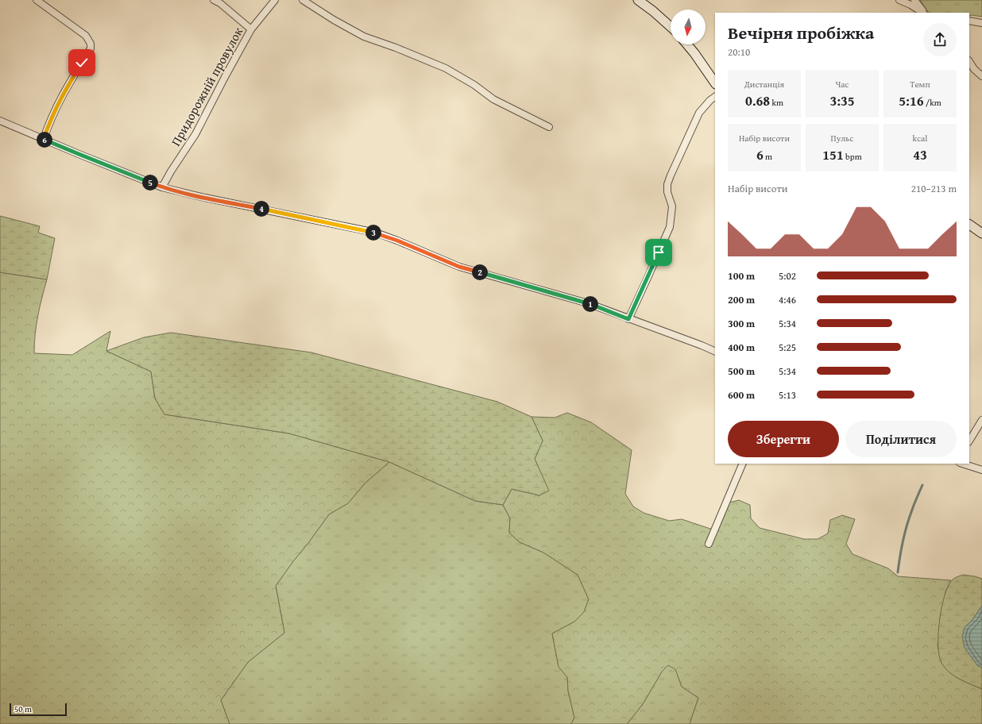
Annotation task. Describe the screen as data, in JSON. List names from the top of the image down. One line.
{"streets":{"street":["Придорожній провулок"]},"scale_bar":"50 m","north":"bottom","page":{"heading":["Вечірня пробіжка","20:10"],"stats":[["Дистанція","0.68 km"],["Час","3:35"],["Темп","5:16 /km"],["Набір висоти","6 m"],["Пульс","151 bpm"],["kcal","43"]],"pins":["6","5","4","3","2","1"],"chart":["Набір висоти","210–213 m"],"list":[{"name":"100 m","note":"5:02"},{"name":"200 m","note":"4:46"},{"name":"300 m","note":"5:34"},{"name":"400 m","note":"5:25"},{"name":"500 m","note":"5:34"},{"name":"600 m","note":"5:13"}],"buttons":["Зберегти","Поділитися"],"scale":"50 m"}}
